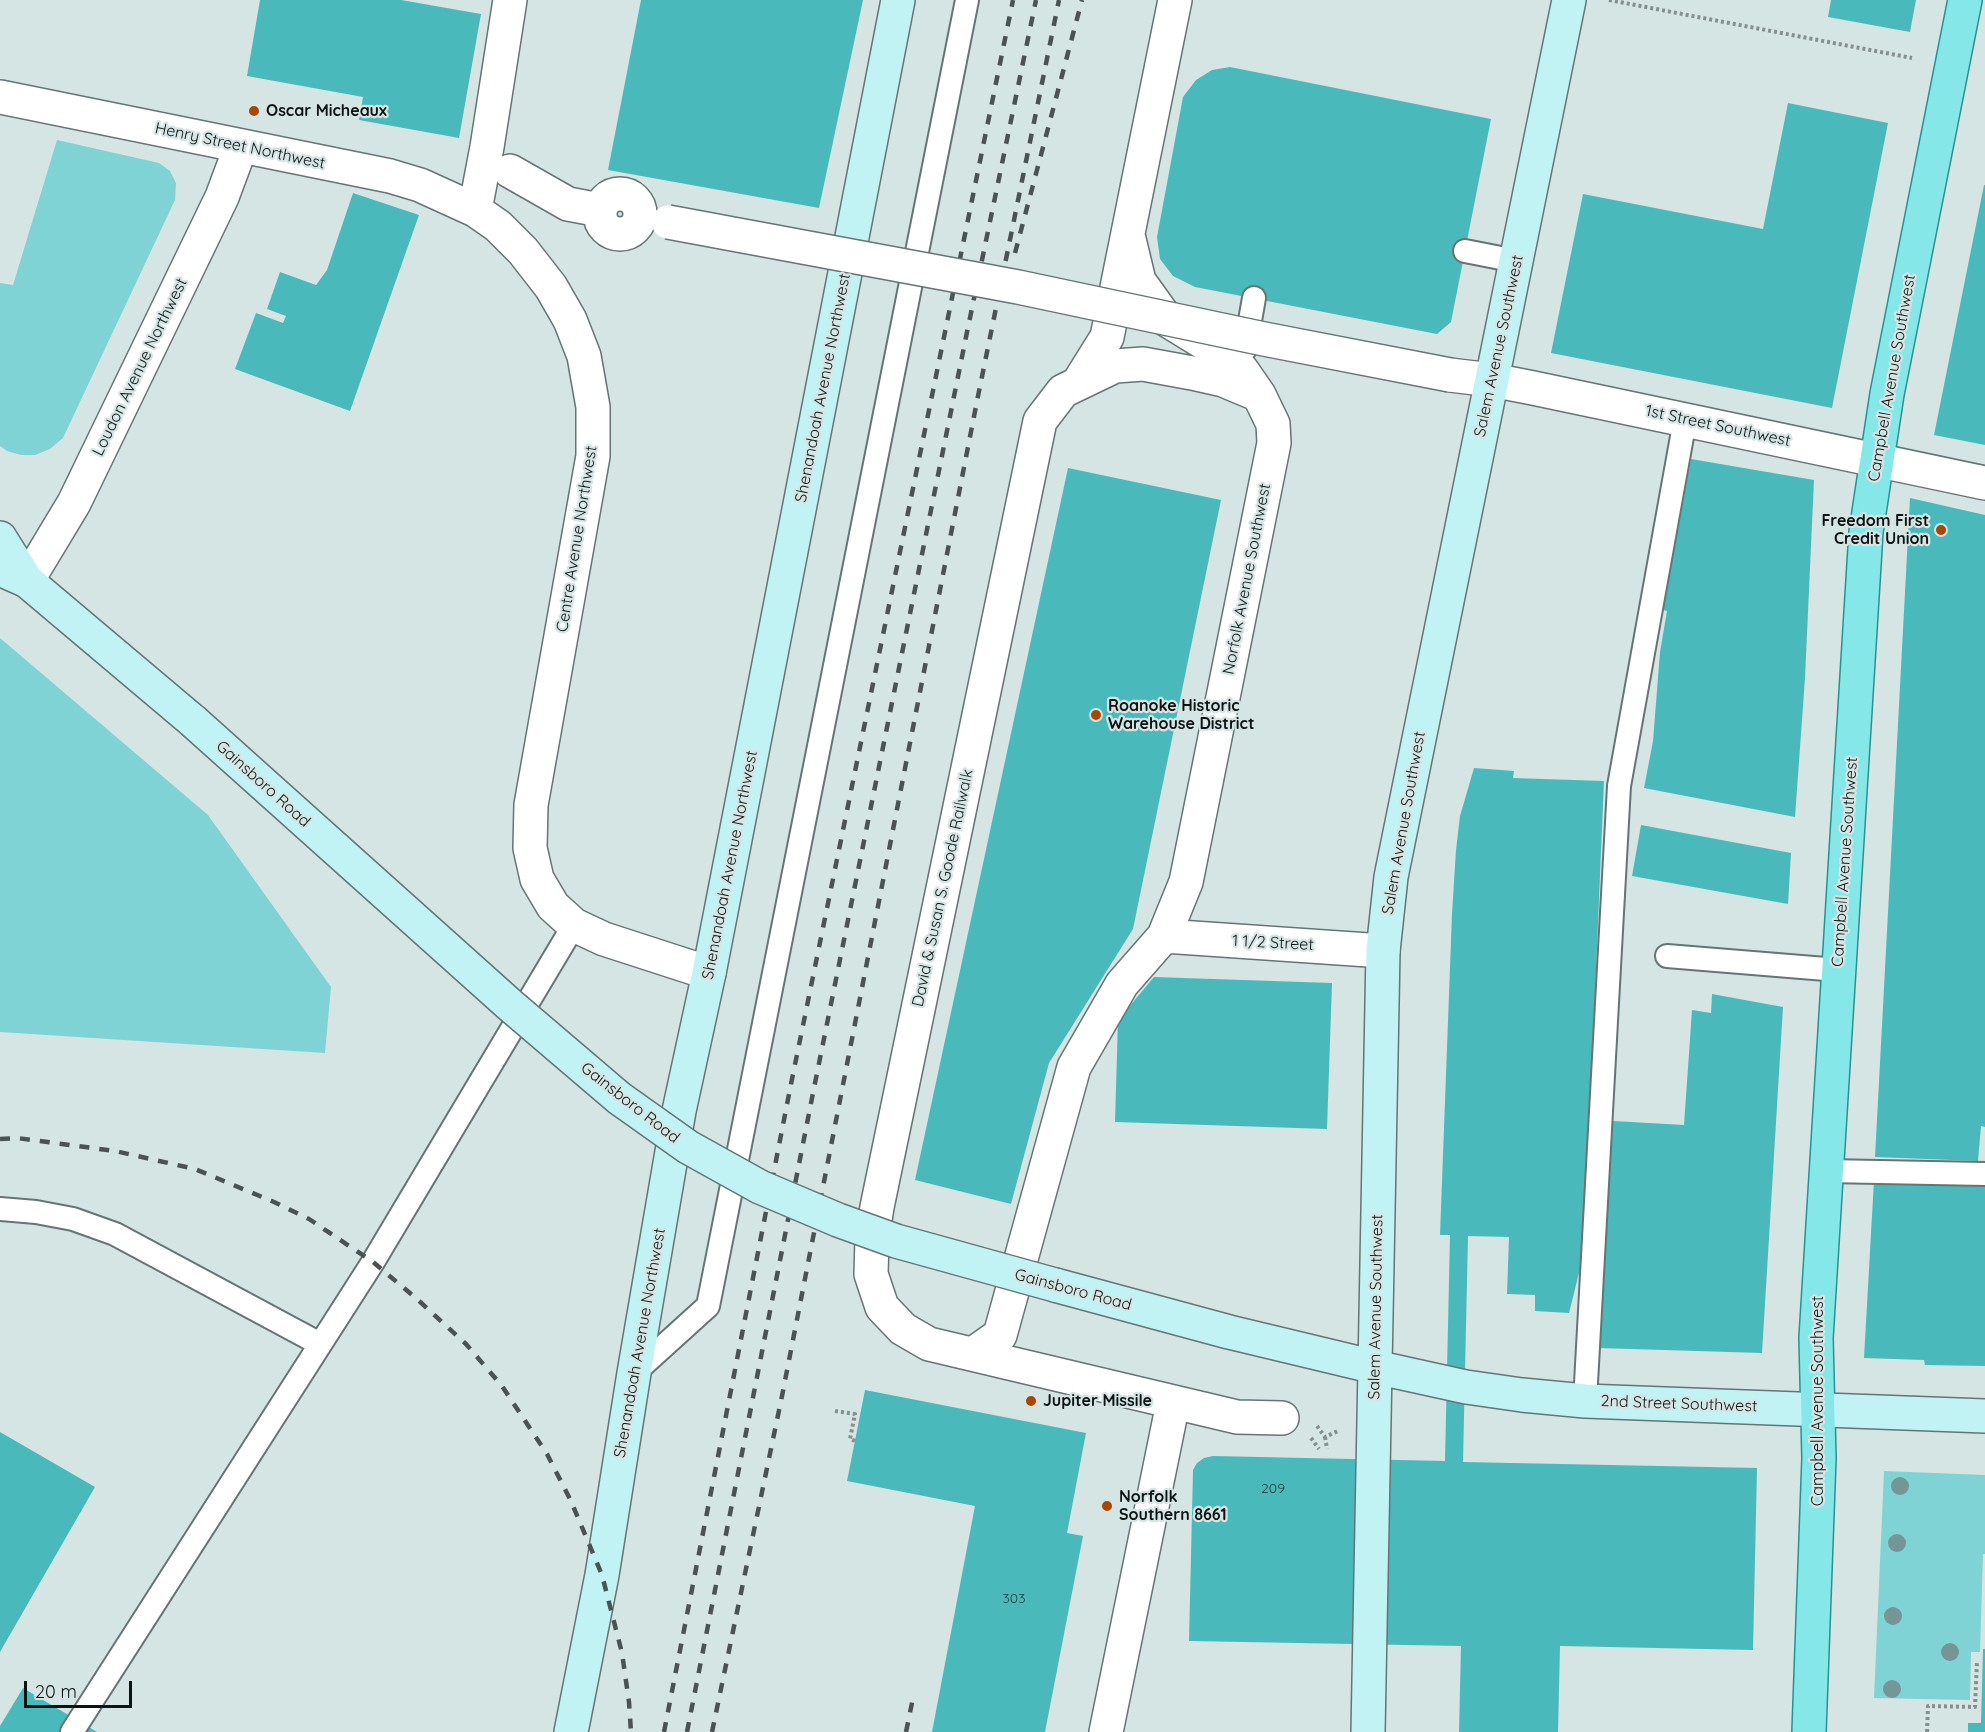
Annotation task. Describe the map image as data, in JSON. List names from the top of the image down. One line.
{"streets":{"main road":["Campbell Avenue Southwest"],"street":["Henry Street Northwest","Salem Avenue Southwest","Loudon Avenue Northwest","Shenandoah Avenue Northwest","1st Street Southwest","Centre Avenue Northwest","Norfolk Avenue Southwest","Gainsboro Road","David & Susan S. Goode Railwalk","1 1/2 Street","2nd Street Southwest"]},"crossings":[["Henry Street Northwest","Loudon Avenue Northwest"],["Henry Street Northwest","Centre Avenue Northwest"],["Salem Avenue Southwest","1st Street Southwest"],["Salem Avenue Southwest","Gainsboro Road"],["Salem Avenue Southwest","1 1/2 Street"],["Salem Avenue Southwest","2nd Street Southwest"],["Loudon Avenue Northwest","Gainsboro Road"],["Campbell Avenue Southwest","1st Street Southwest"],["Campbell Avenue Southwest","2nd Street Southwest"],["Shenandoah Avenue Northwest","Centre Avenue Northwest"],["Norfolk Avenue Southwest","David & Susan S. Goode Railwalk"],["Norfolk Avenue Southwest","1 1/2 Street"],["Gainsboro Road","2nd Street Southwest"]],"places":["Oscar Micheaux","Freedom First Credit Union","Roanoke Historic Warehouse District","Jupiter Missile","Norfolk Southern 8661"],"house_numbers":["209","303"],"scale_bar":"20 m"}
